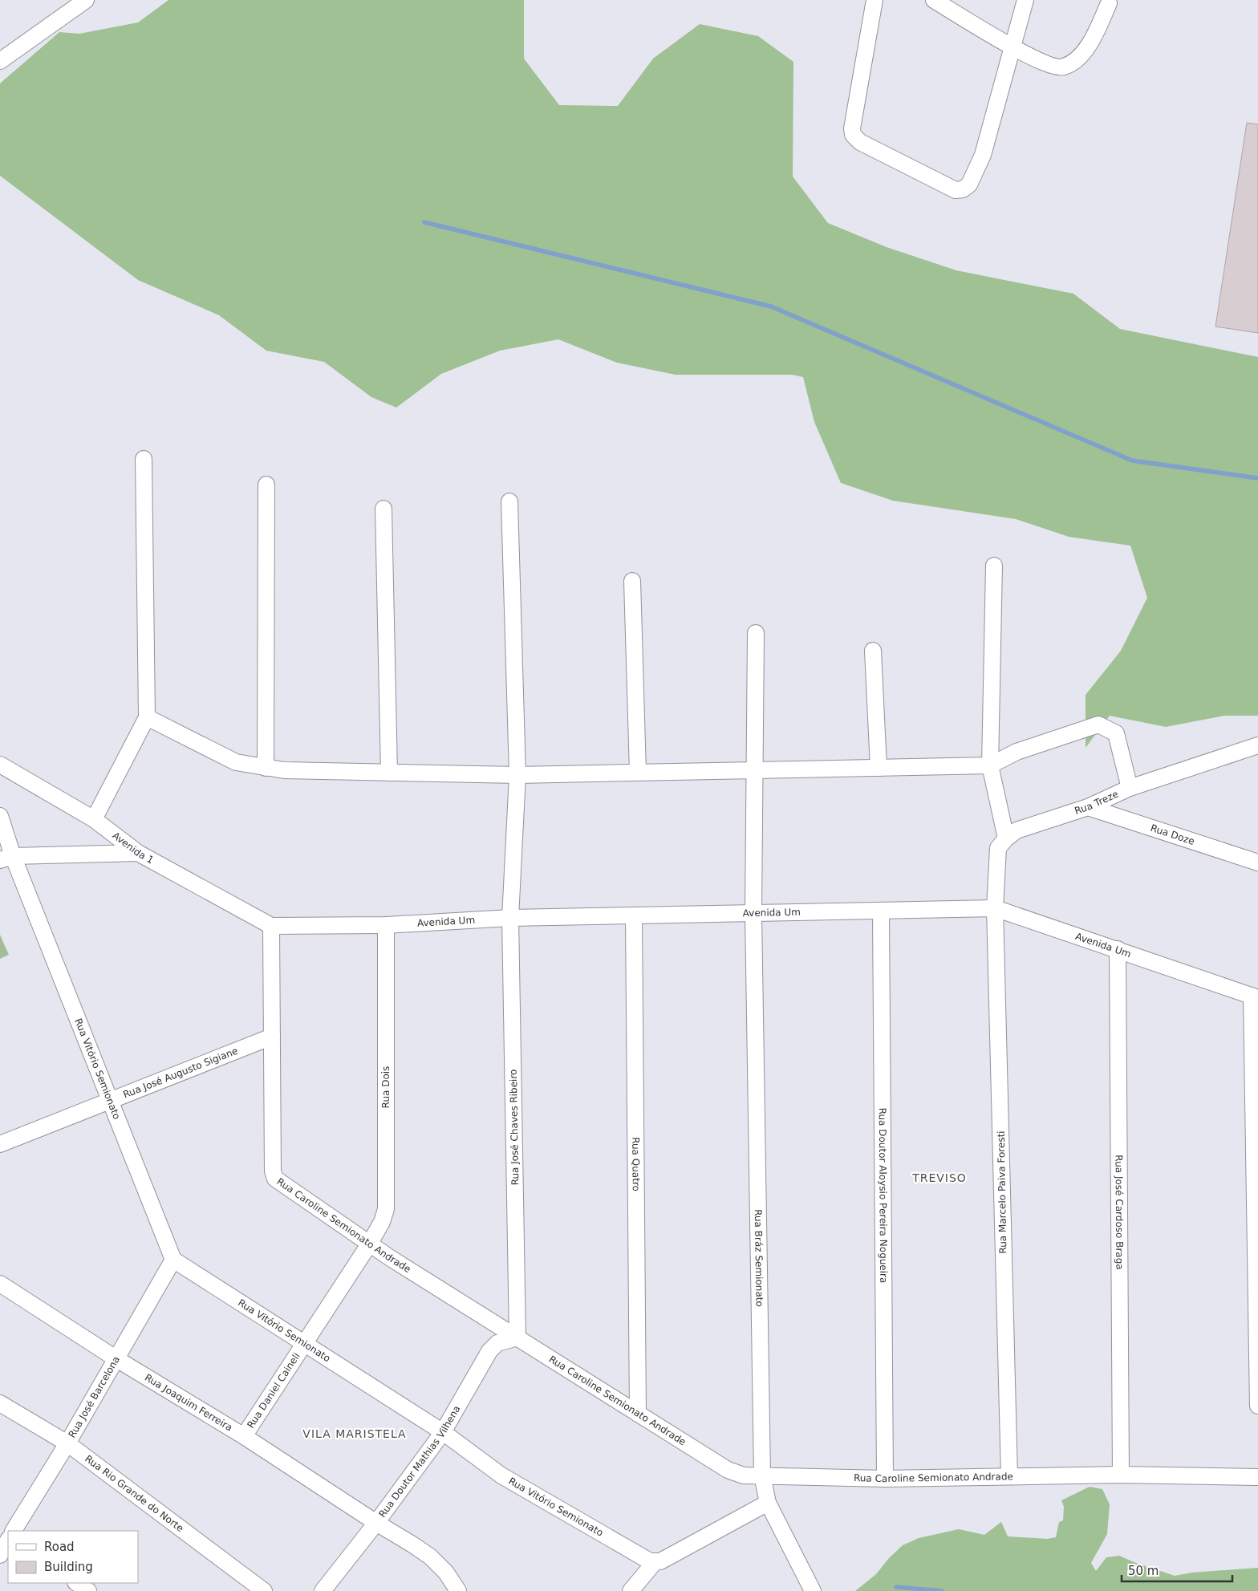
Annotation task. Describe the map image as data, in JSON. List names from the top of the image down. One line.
{"streets":{"street":["Rua Treze","Rua Doze","Avenida 1","Avenida Um","Rua Vitório Semionato","Rua José Augusto Sigiane","Rua Dois","Rua José Chaves Ribeiro","Rua Quatro","Rua Marcelo Paiva Foresti","Rua Doutor Aloysio Pereira Nogueira","Rua José Cardoso Braga","Rua Caroline Semionato Andrade","Rua Bráz Semionato","Rua Daniel Caineli","Rua José Barcelona","Rua Joaquim Ferreira","Rua Doutor Mathias Vilhena","Rua Rio Grande do Norte"]},"crossings":[["Rua Treze","Rua Doze"],["Avenida 1","Avenida Um"],["Avenida 1","Rua Caroline Semionato Andrade"],["Avenida Um","Rua Dois"],["Avenida Um","Rua José Chaves Ribeiro"],["Avenida Um","Rua Quatro"],["Avenida Um","Rua Marcelo Paiva Foresti"],["Avenida Um","Rua Doutor Aloysio Pereira Nogueira"],["Avenida Um","Rua José Cardoso Braga"],["Avenida Um","Rua Caroline Semionato Andrade"],["Avenida Um","Rua Bráz Semionato"],["Rua Vitório Semionato","Rua José Augusto Sigiane"],["Rua Vitório Semionato","Rua Daniel Caineli"],["Rua Vitório Semionato","Rua José Barcelona"],["Rua Vitório Semionato","Rua Doutor Mathias Vilhena"],["Rua José Augusto Sigiane","Rua Caroline Semionato Andrade"],["Rua Dois","Rua Caroline Semionato Andrade"],["Rua Dois","Rua Daniel Caineli"],["Rua José Chaves Ribeiro","Rua Caroline Semionato Andrade"],["Rua José Chaves Ribeiro","Rua Doutor Mathias Vilhena"],["Rua Quatro","Rua Caroline Semionato Andrade"],["Rua Marcelo Paiva Foresti","Rua Caroline Semionato Andrade"],["Rua Doutor Aloysio Pereira Nogueira","Rua Caroline Semionato Andrade"],["Rua José Cardoso Braga","Rua Caroline Semionato Andrade"],["Rua Caroline Semionato Andrade","Rua Bráz Semionato"],["Rua Caroline Semionato Andrade","Rua Daniel Caineli"],["Rua Caroline Semionato Andrade","Rua Doutor Mathias Vilhena"],["Rua Daniel Caineli","Rua Joaquim Ferreira"],["Rua José Barcelona","Rua Joaquim Ferreira"],["Rua José Barcelona","Rua Rio Grande do Norte"],["Rua Joaquim Ferreira","Rua Doutor Mathias Vilhena"]],"districts":["TREVISO","VILA MARISTELA"],"legend":["Road","Building"],"scale_bar":"50 m"}
